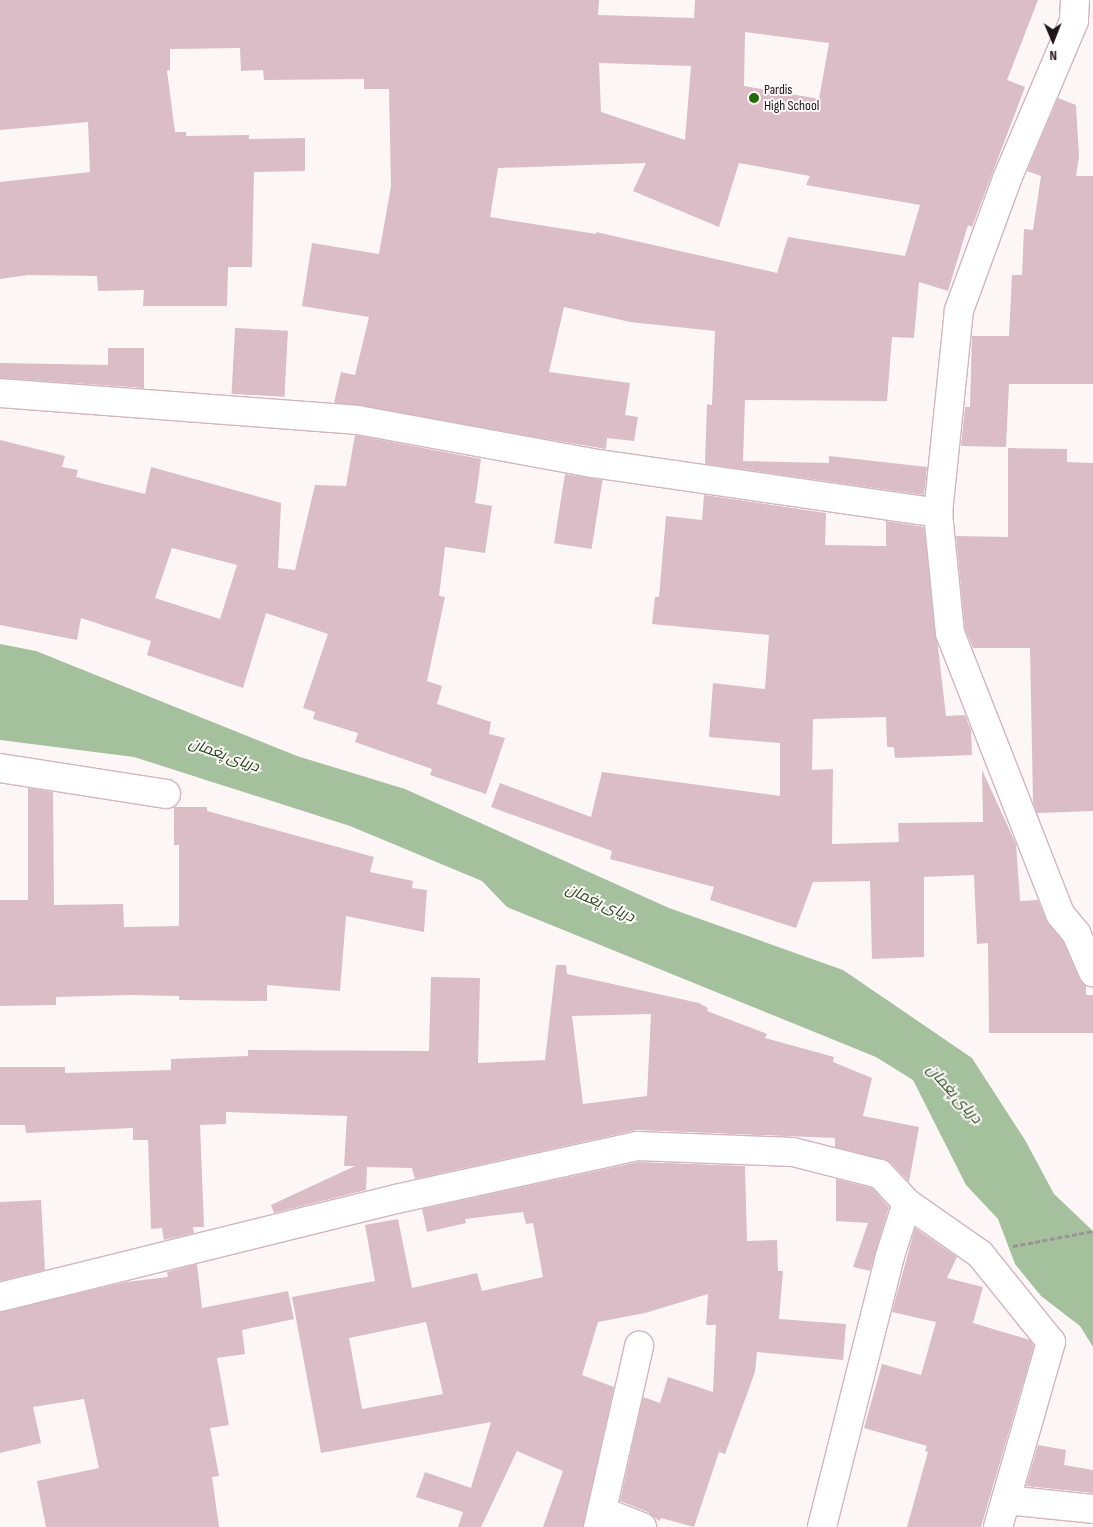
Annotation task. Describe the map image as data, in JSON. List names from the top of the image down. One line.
{"water":["دریای پغمان"],"places":["Pardis High School"],"north":"bottom"}
